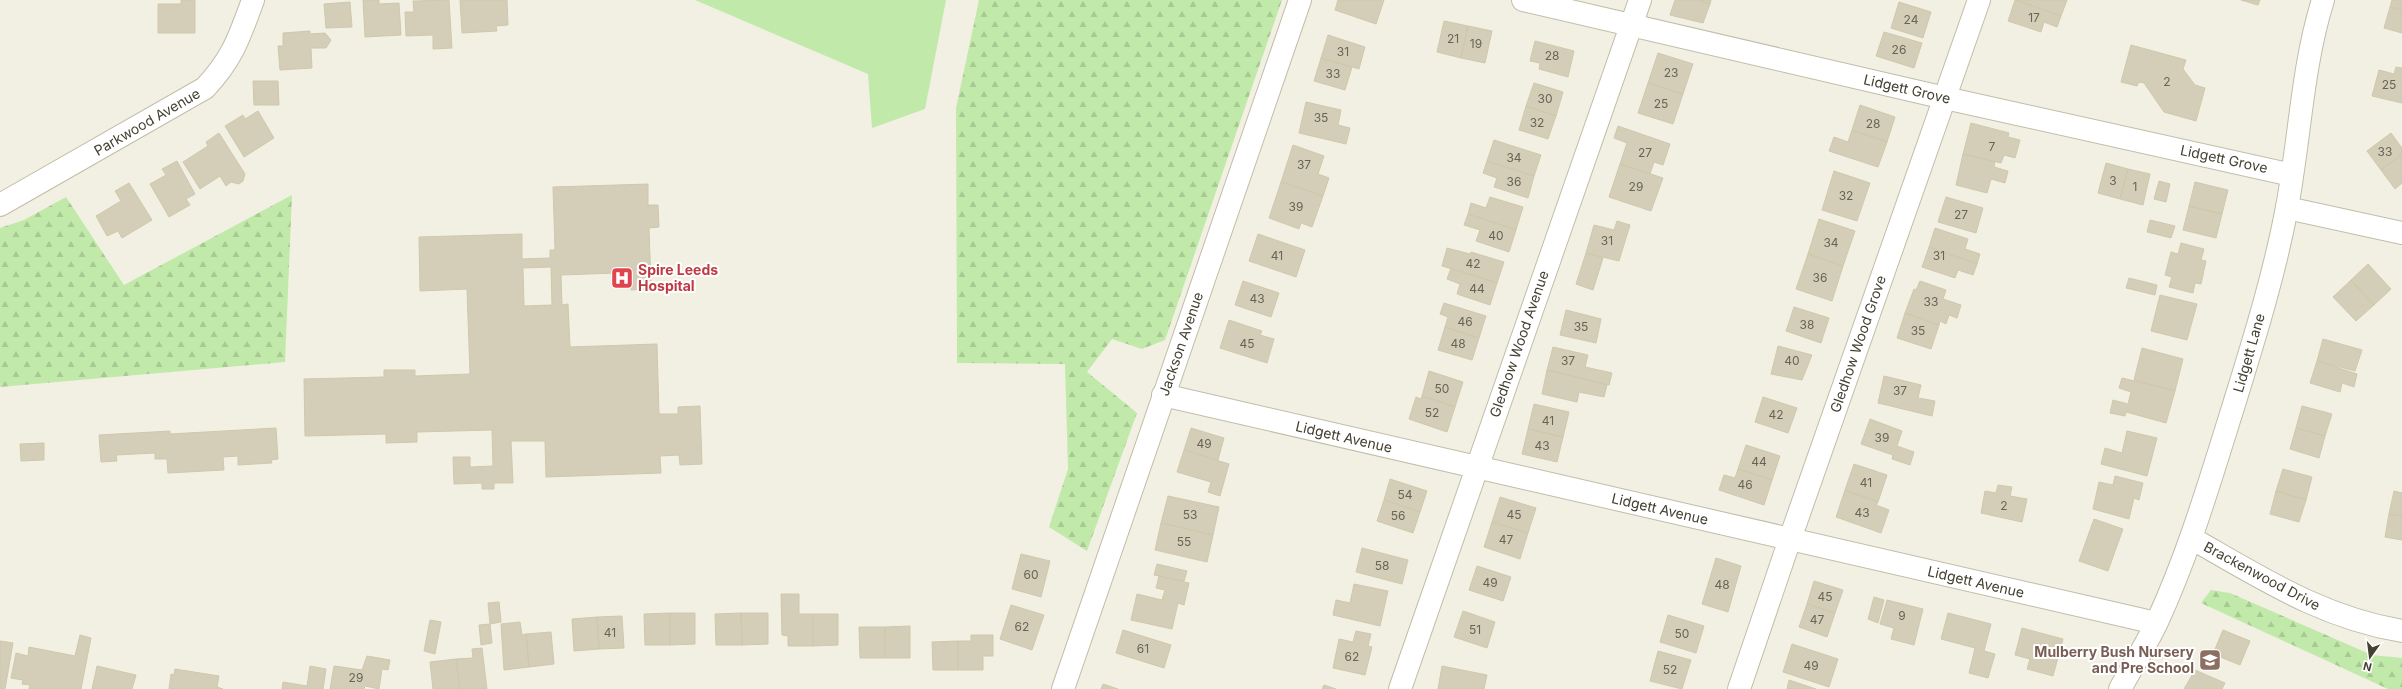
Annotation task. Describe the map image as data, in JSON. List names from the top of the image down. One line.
{"streets":{"street":["Lidgett Grove","Parkwood Avenue","Jackson Avenue","Gledhow Wood Avenue","Gledhow Wood Grove","Lidgett Lane","Lidgett Avenue","Brackenwood Drive"]},"crossings":[["Lidgett Grove","Gledhow Wood Avenue"],["Lidgett Grove","Gledhow Wood Grove"],["Lidgett Grove","Lidgett Lane"],["Jackson Avenue","Lidgett Avenue"],["Gledhow Wood Avenue","Lidgett Avenue"],["Gledhow Wood Grove","Lidgett Avenue"],["Lidgett Lane","Lidgett Avenue"],["Lidgett Lane","Brackenwood Drive"]],"places":{"hospital":["Spire Leeds Hospital"],"school or university":["Mulberry Bush Nursery and Pre School"]},"house_numbers":["17","24","21","19","26","31","28","23","33","2","25","30","25","35","32","28","7","33","27","34","37","3","36","29","1","32","39","27","40","31","34","41","31","42","36","44","43","33","46","38","35","35","45","48","37","40","50","37","52","42","41","39","49","43","44","41","46","54","2","43","53","45","56","47","55","58","60","49","48","45","9","47","62","51","41","50","61","62","49","52","29"],"north":"bottom"}
